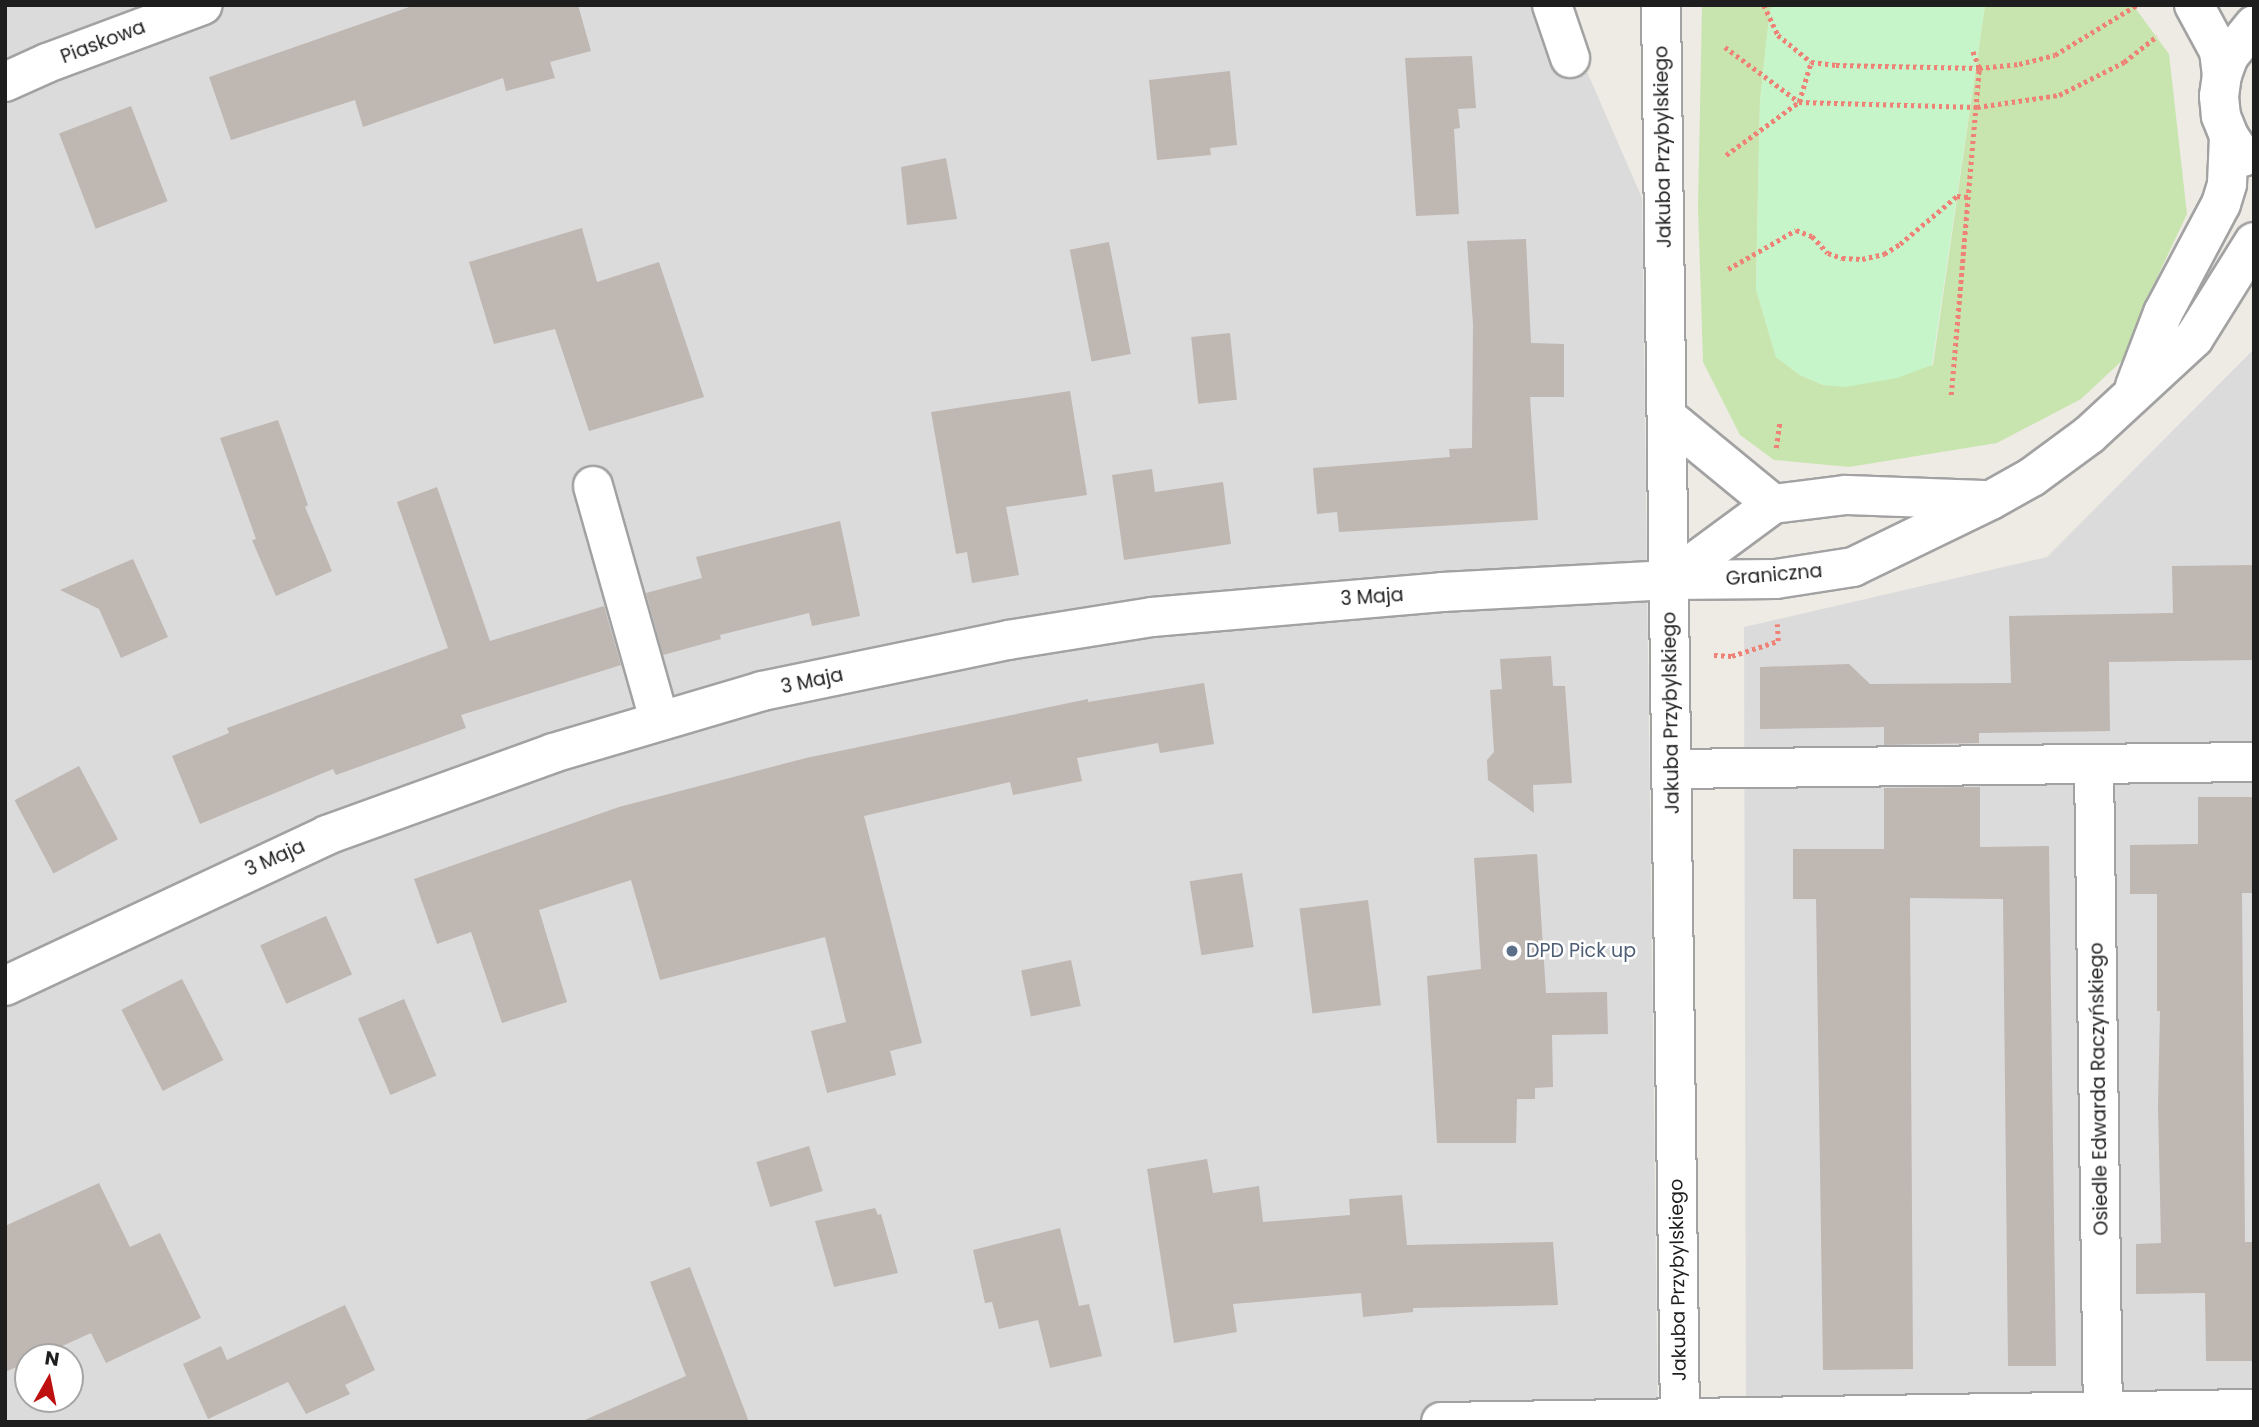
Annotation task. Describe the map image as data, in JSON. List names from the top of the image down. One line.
{"streets":{"street":["Piaskowa","Jakuba Przybylskiego","Graniczna","3 Maja","Osiedle Edwarda Raczyńskiego"]},"crossings":[["Jakuba Przybylskiego","Graniczna"],["Jakuba Przybylskiego","3 Maja"],["Graniczna","3 Maja"]],"places":["DPD Pick up"],"north":"top"}
